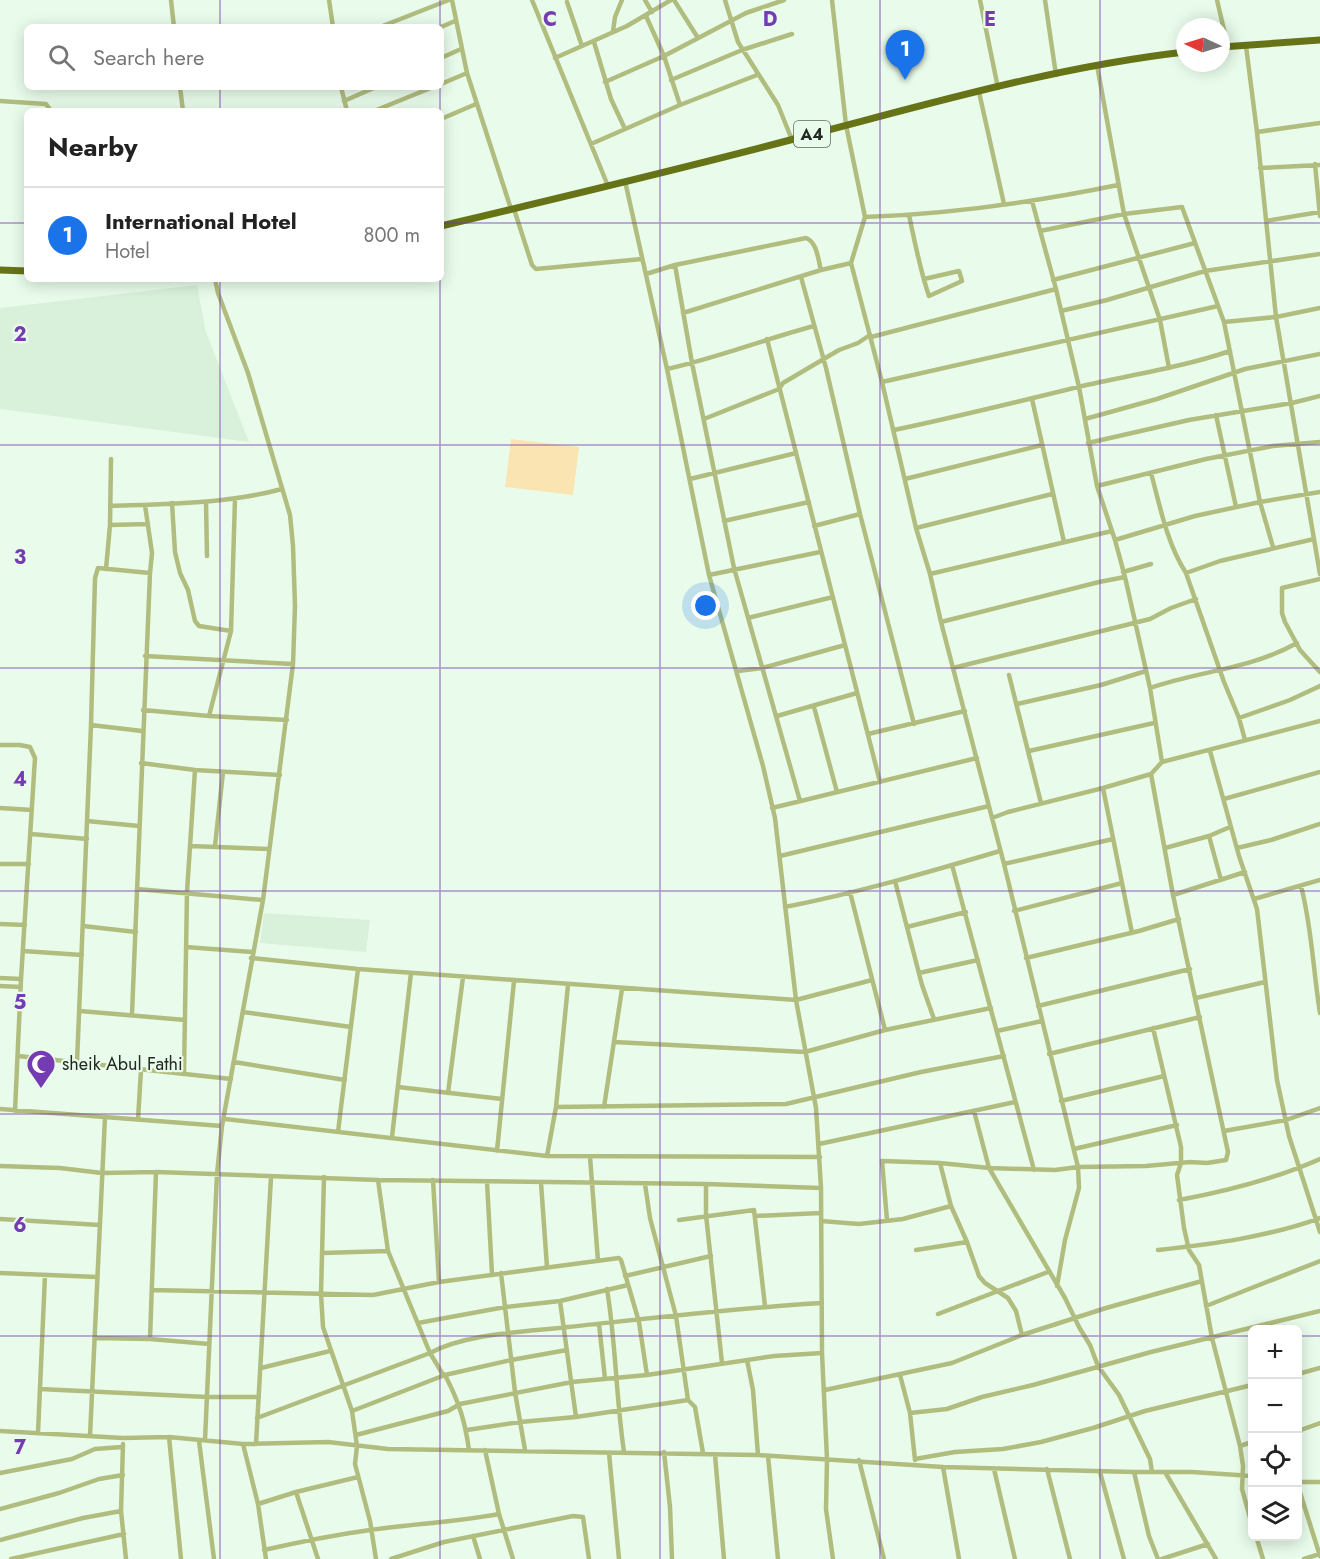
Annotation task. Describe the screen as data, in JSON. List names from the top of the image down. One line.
{"streets":{"highway":["A4"]},"places":{"mosque":["sheik Abul Fathi"]},"north":"left","page":{"search":"Search here","pins":"1","heading":"Nearby","list":[{"mark":"1","name":"International Hotel","note":"Hotel","value":"800 m"}],"map_buttons":["+","−"]},"grid":{"columns":["C","D","E"],"rows":["2","3","4","5","6","7"]}}
